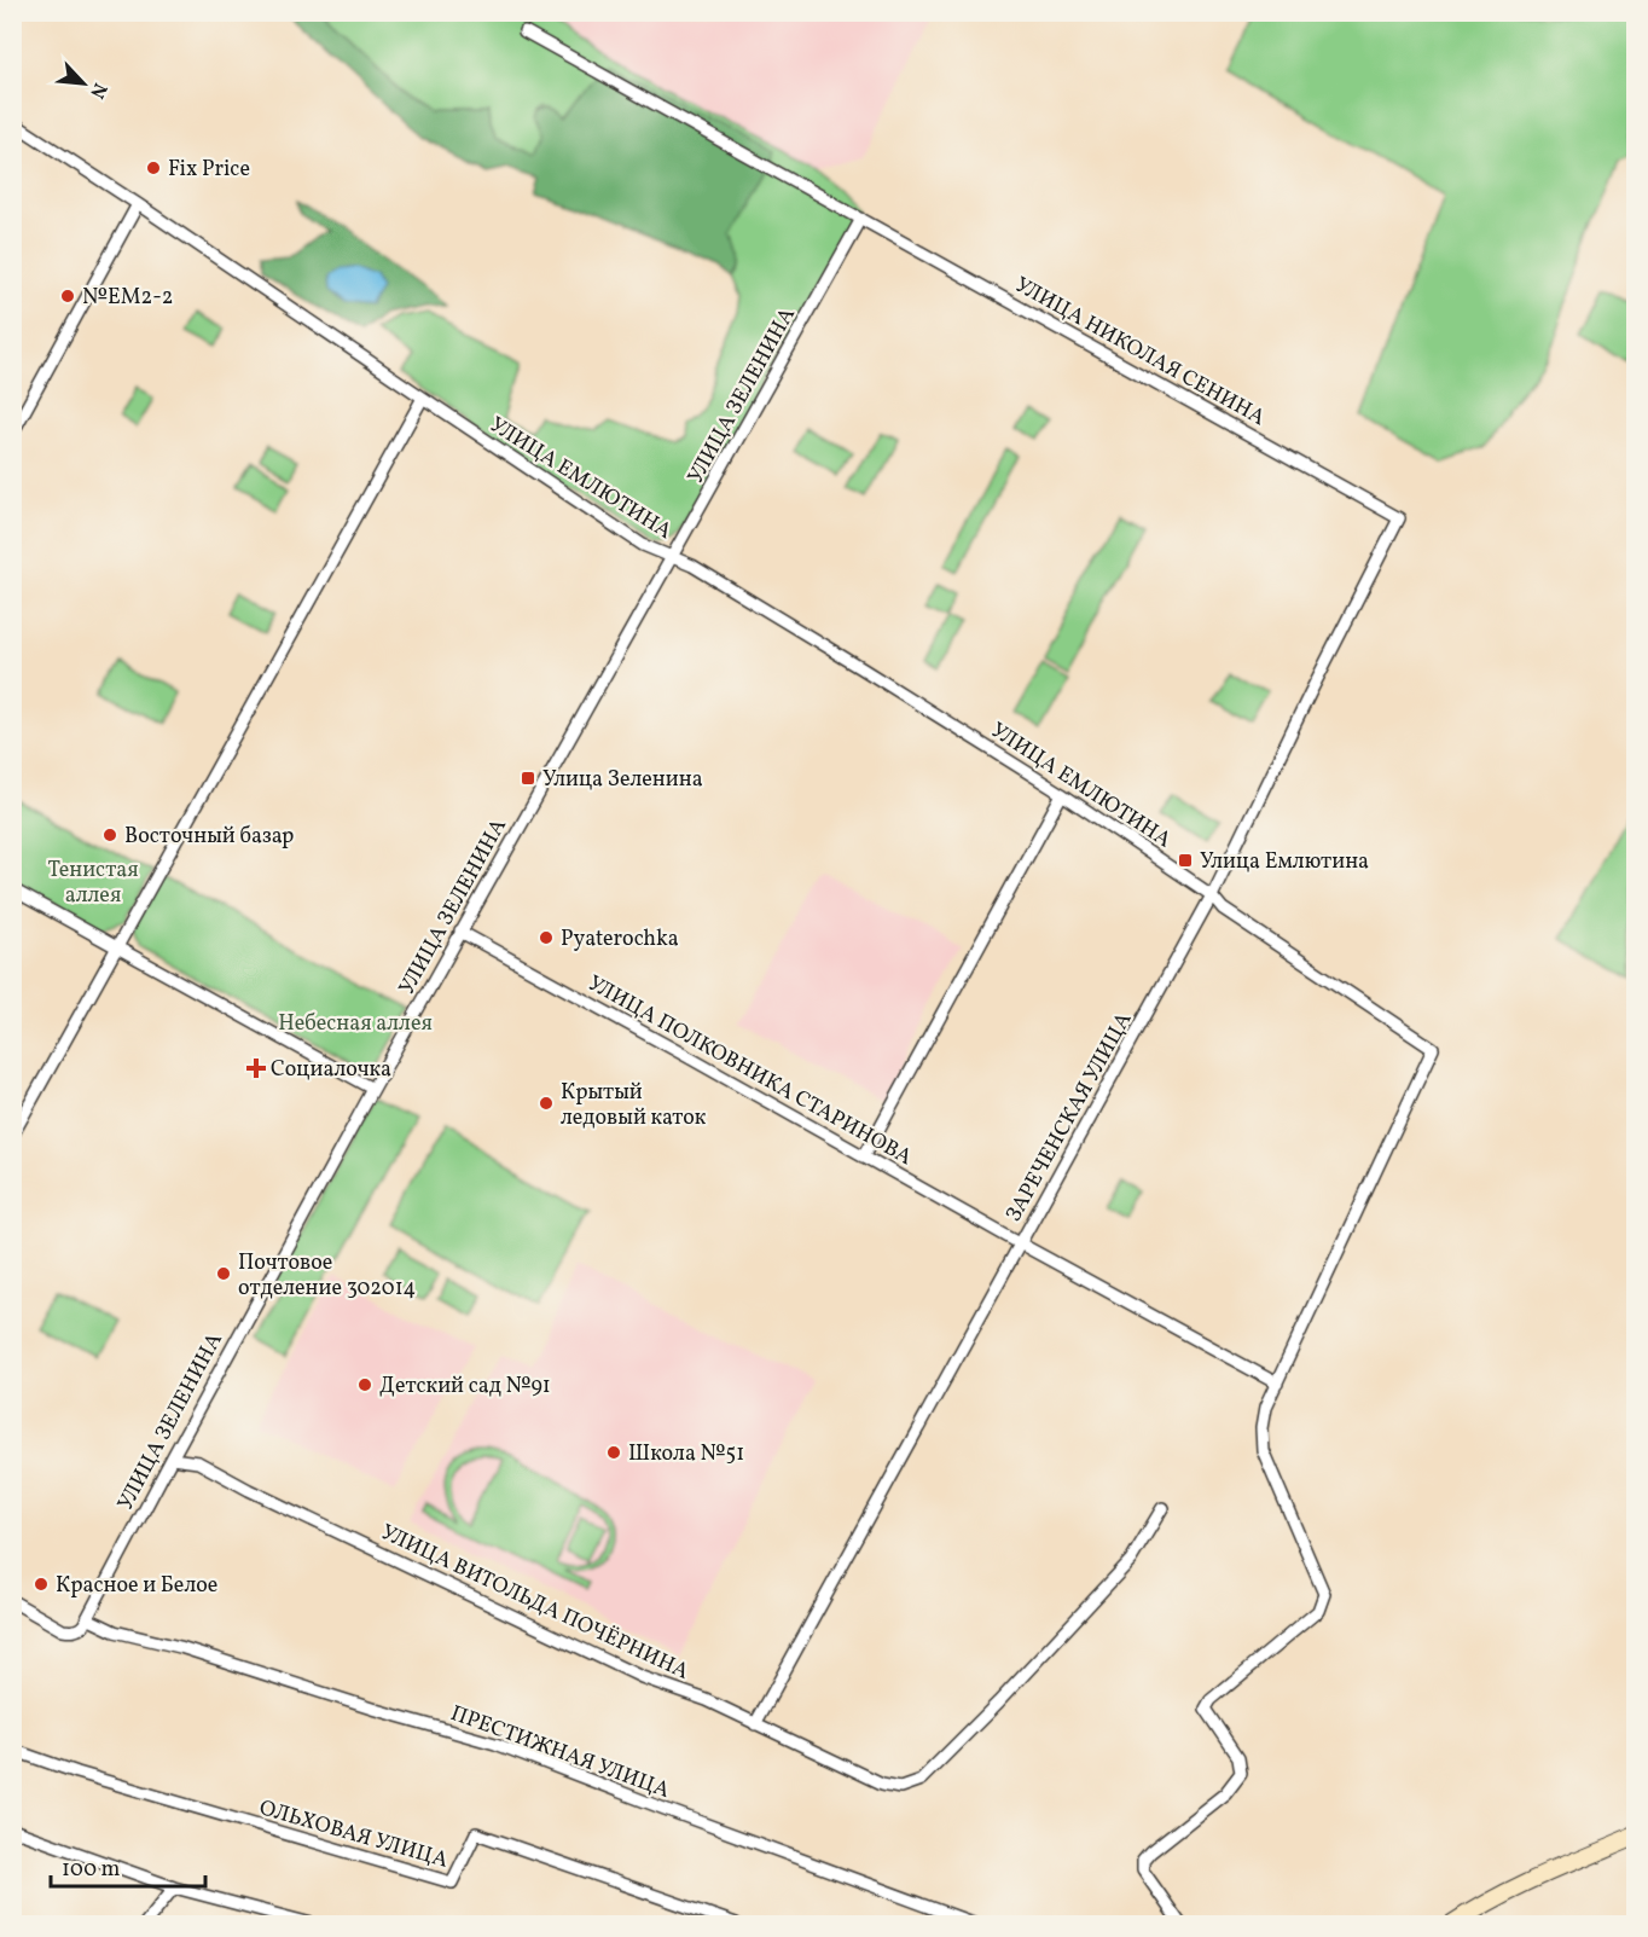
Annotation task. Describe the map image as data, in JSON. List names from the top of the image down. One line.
{"streets":{"street":["УЛИЦА НИКОЛАЯ СЕНИНА","УЛИЦА ЗЕЛЕНИНА","УЛИЦА ЕМЛЮТИНА","УЛИЦА ПОЛКОВНИКА СТАРИНОВА","ЗАРЕЧЕНСКАЯ УЛИЦА","УЛИЦА ВИТОЛЬДА ПОЧЁРНИНА","ПРЕСТИЖНАЯ УЛИЦА","ОЛЬХОВАЯ УЛИЦА"]},"crossings":[["УЛИЦА НИКОЛАЯ СЕНИНА","УЛИЦА ЗЕЛЕНИНА"],["УЛИЦА НИКОЛАЯ СЕНИНА","ЗАРЕЧЕНСКАЯ УЛИЦА"],["УЛИЦА ЗЕЛЕНИНА","УЛИЦА ЕМЛЮТИНА"],["УЛИЦА ЗЕЛЕНИНА","УЛИЦА ПОЛКОВНИКА СТАРИНОВА"],["УЛИЦА ЗЕЛЕНИНА","УЛИЦА ВИТОЛЬДА ПОЧЁРНИНА"],["УЛИЦА ЗЕЛЕНИНА","ПРЕСТИЖНАЯ УЛИЦА"],["УЛИЦА ЕМЛЮТИНА","УЛИЦА ПОЛКОВНИКА СТАРИНОВА"],["УЛИЦА ЕМЛЮТИНА","ЗАРЕЧЕНСКАЯ УЛИЦА"],["УЛИЦА ПОЛКОВНИКА СТАРИНОВА","ЗАРЕЧЕНСКАЯ УЛИЦА"],["ЗАРЕЧЕНСКАЯ УЛИЦА","УЛИЦА ВИТОЛЬДА ПОЧЁРНИНА"]],"parks":["Тенистая аллея","Небесная аллея"],"places":{"other":["Fix Price","№ЕМ2-2","Восточный базар","Pyaterochka","Крытый ледовый каток","Почтовое отделение 302014","Детский сад №91","Школа №51","Красное и Белое"],"transit":["Улица Зеленина","Улица Емлютина"],"health":["Социалочка"]},"scale_bar":"100 m","north":"bottom right"}
